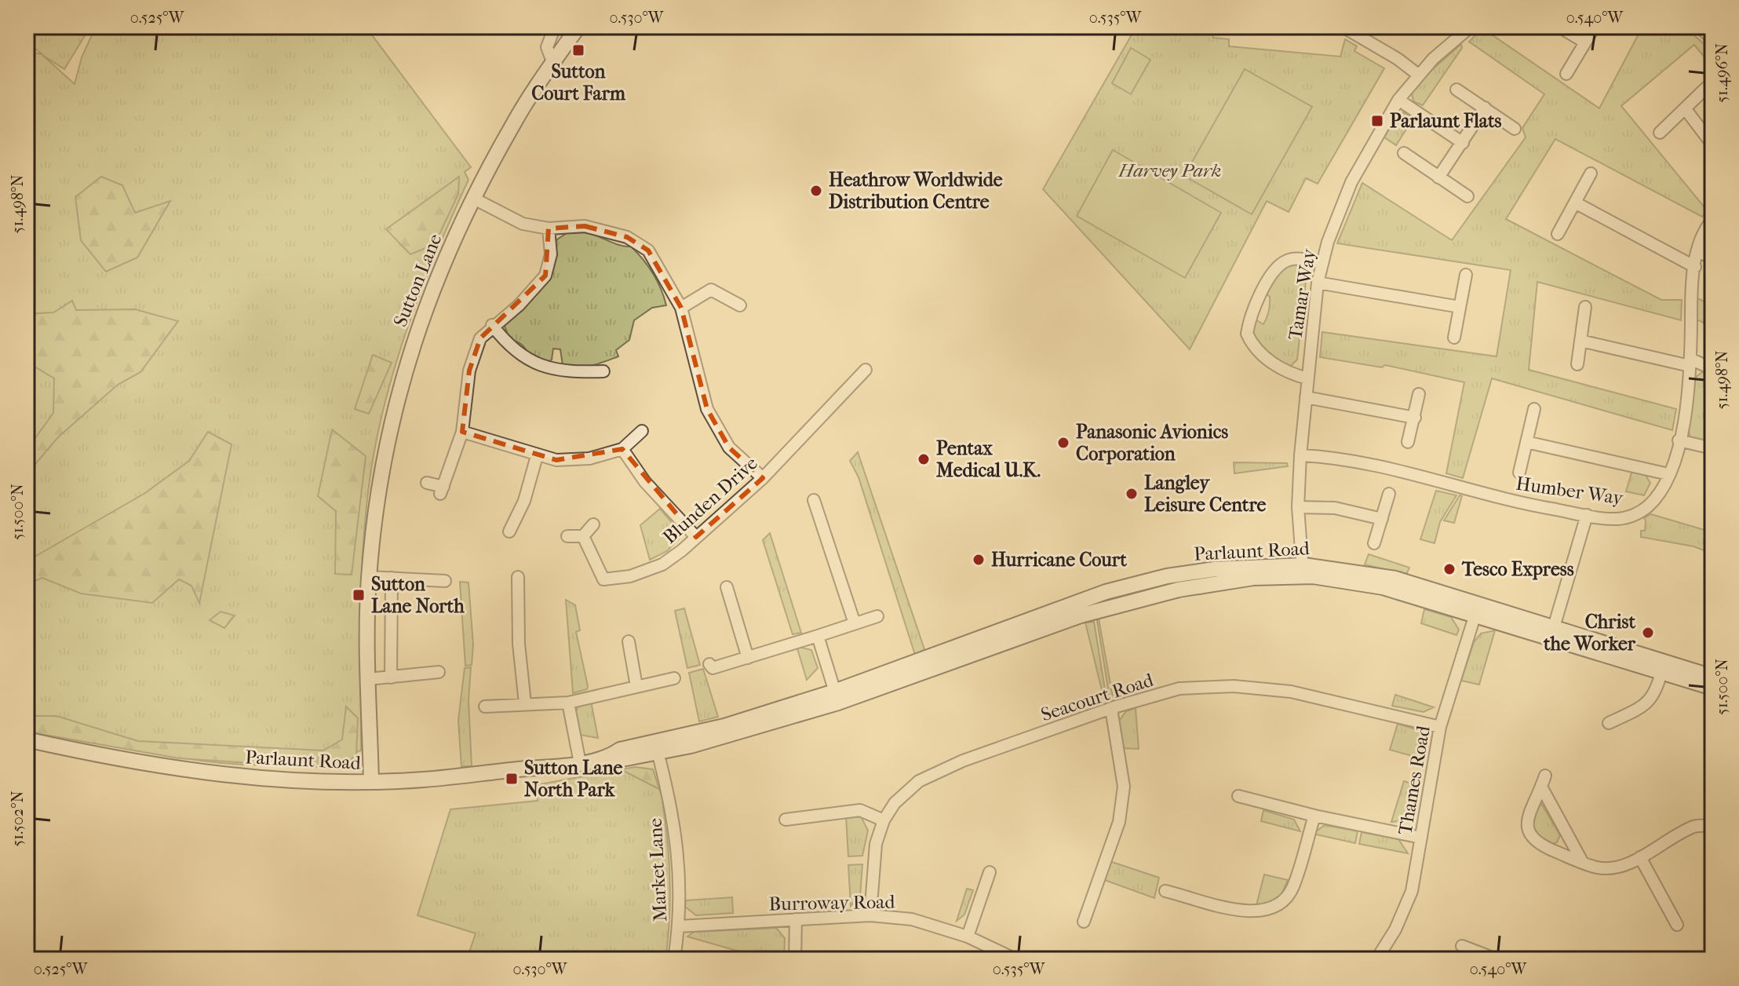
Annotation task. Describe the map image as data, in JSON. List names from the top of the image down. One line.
{"streets":{"street":["Sutton Lane","Tamar Way","Humber Way","Blunden Drive","Parlaunt Road","Seacourt Road","Thames Road","Market Lane","Burroway Road"]},"crossings":[["Sutton Lane","Parlaunt Road"],["Tamar Way","Humber Way"],["Tamar Way","Parlaunt Road"],["Parlaunt Road","Thames Road"],["Parlaunt Road","Market Lane"],["Seacourt Road","Thames Road"],["Seacourt Road","Burroway Road"],["Market Lane","Burroway Road"]],"parks":["Harvey Park"],"places":{"transit":["Sutton Court Farm","Parlaunt Flats","Sutton Lane North","Sutton Lane North Park"],"other":["Heathrow Worldwide Distribution Centre","Panasonic Avionics Corporation","Pentax Medical U.K.","Langley Leisure Centre","Hurricane Court","Tesco Express","Christ the Worker"]},"coordinates":["0.525°W","0.530°W","0.535°W","0.540°W","51.496°N","51.498°N","51.500°N","51.502°N"]}
